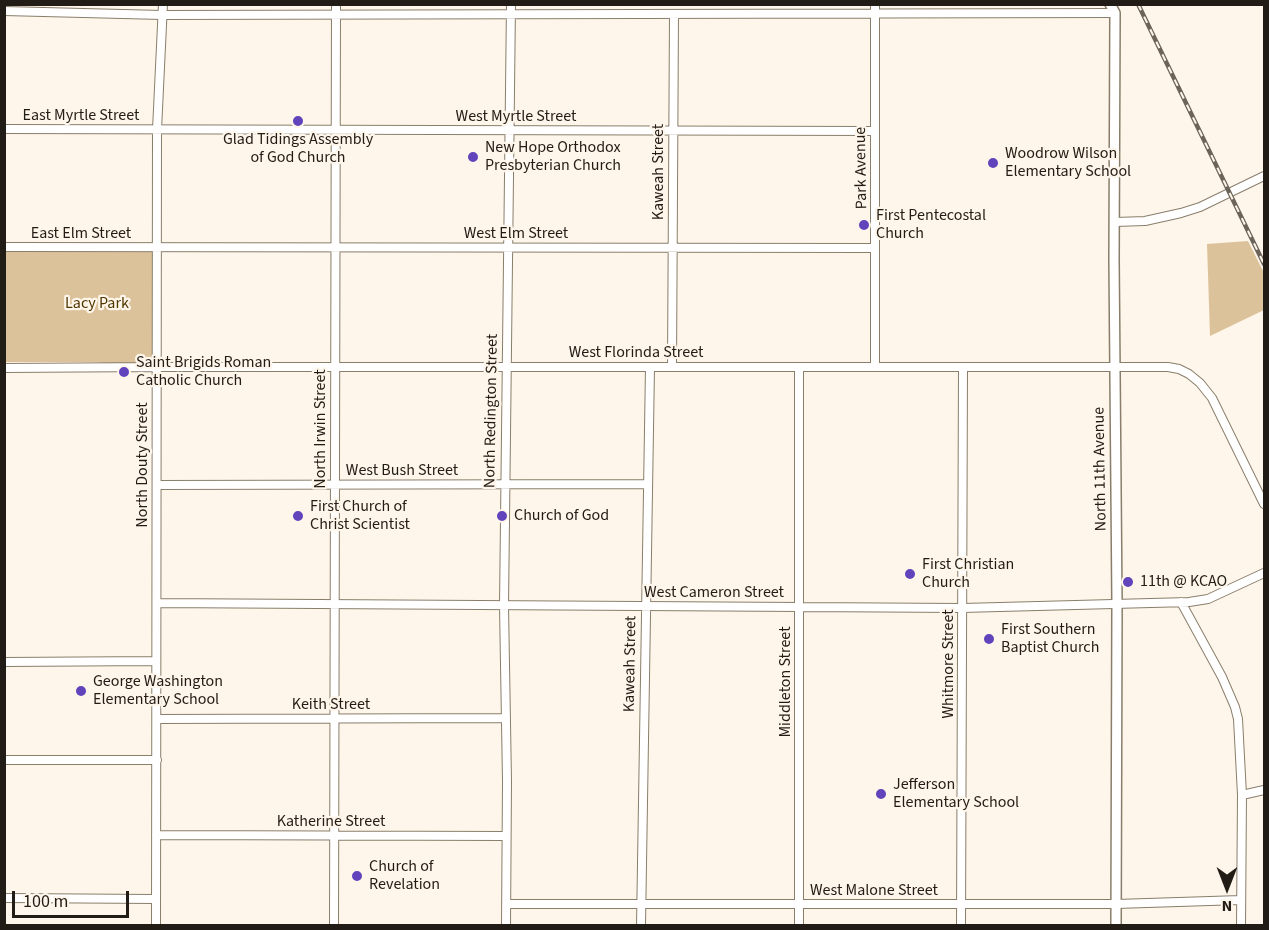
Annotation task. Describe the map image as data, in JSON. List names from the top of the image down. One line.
{"streets":{"main road":["North 11th Avenue"],"street":["East Myrtle Street","West Myrtle Street","Park Avenue","Kaweah Street","East Elm Street","West Elm Street","West Florinda Street","North Redington Street","North Irwin Street","North Douty Street","West Bush Street","West Cameron Street","Whitmore Street","Middleton Street","Keith Street","Katherine Street","West Malone Street"]},"crossings":[["East Myrtle Street","West Myrtle Street"],["East Myrtle Street","North Douty Street"],["West Myrtle Street","Park Avenue"],["West Myrtle Street","Kaweah Street"],["West Myrtle Street","North Redington Street"],["West Myrtle Street","North Irwin Street"],["West Myrtle Street","North Douty Street"],["Park Avenue","West Elm Street"],["Park Avenue","West Florinda Street"],["Kaweah Street","West Elm Street"],["Kaweah Street","West Florinda Street"],["Kaweah Street","West Bush Street"],["Kaweah Street","West Cameron Street"],["Kaweah Street","West Malone Street"],["East Elm Street","West Elm Street"],["East Elm Street","North Douty Street"],["West Elm Street","North Redington Street"],["West Elm Street","North Irwin Street"],["West Elm Street","North Douty Street"],["West Florinda Street","North Redington Street"],["West Florinda Street","North Irwin Street"],["West Florinda Street","North Douty Street"],["West Florinda Street","North 11th Avenue"],["West Florinda Street","Whitmore Street"],["West Florinda Street","Middleton Street"],["North Redington Street","West Bush Street"],["North Redington Street","West Cameron Street"],["North Redington Street","Keith Street"],["North Redington Street","Katherine Street"],["North Redington Street","West Malone Street"],["North Irwin Street","West Bush Street"],["North Irwin Street","West Cameron Street"],["North Irwin Street","Keith Street"],["North Irwin Street","Katherine Street"],["North Douty Street","West Bush Street"],["North Douty Street","West Cameron Street"],["North Douty Street","Keith Street"],["North Douty Street","Katherine Street"],["North 11th Avenue","West Cameron Street"],["North 11th Avenue","West Malone Street"],["West Cameron Street","Whitmore Street"],["West Cameron Street","Middleton Street"],["Whitmore Street","West Malone Street"],["Middleton Street","West Malone Street"]],"parks":["Lacy Park"],"places":["Glad Tidings Assembly of God Church","New Hope Orthodox Presbyterian Church","Woodrow Wilson Elementary School","First Pentecostal Church","Saint Brigids Roman Catholic Church","First Church of Christ Scientist","Church of God","First Christian Church","11th @ KCAO","First Southern Baptist Church","George Washington Elementary School","Jefferson Elementary School","Church of Revelation"],"scale_bar":"100 m","north":"bottom"}
